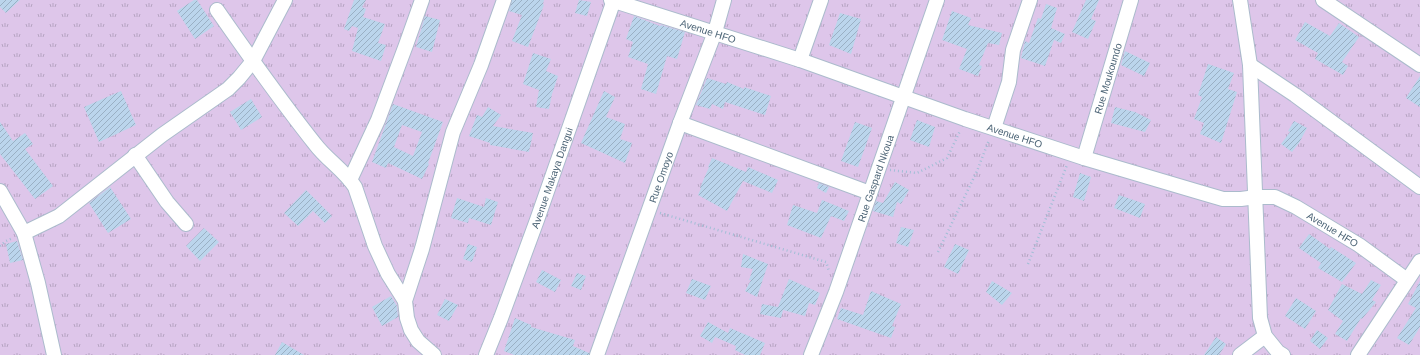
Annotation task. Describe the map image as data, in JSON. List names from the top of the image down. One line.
{"streets":{"street":["Avenue HFO","Rue Moukoundo","Avenue Makaya Dangui","Rue Omoyo","Rue Gaspard Nkoua"]},"crossings":[["Avenue HFO","Rue Moukoundo"],["Avenue HFO","Avenue Makaya Dangui"],["Avenue HFO","Rue Omoyo"],["Avenue HFO","Rue Gaspard Nkoua"]]}
